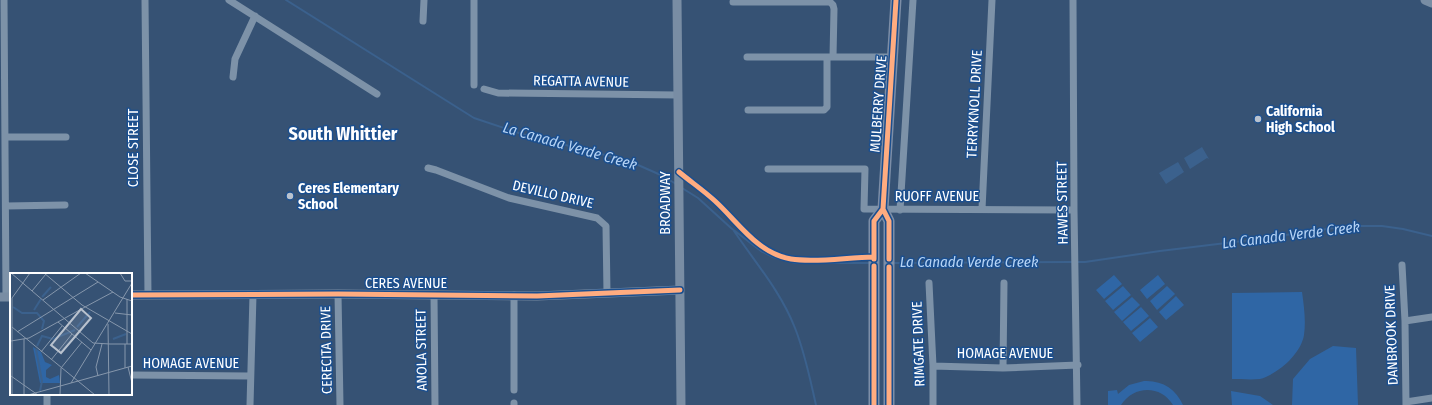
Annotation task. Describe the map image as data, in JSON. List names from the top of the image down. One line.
{"streets":{"main road":["MULBERRY DRIVE"],"street":["REGATTA AVENUE","TERRYKNOLL DRIVE","CLOSE STREET","DEVILLO DRIVE","RUOFF AVENUE","BROADWAY","HAWES STREET","CERES AVENUE","DANBROOK DRIVE","RIMGATE DRIVE","CERECITA DRIVE","ANOLA STREET","HOMAGE AVENUE"]},"crossings":[["REGATTA AVENUE","BROADWAY"],["MULBERRY DRIVE","RUOFF AVENUE"],["TERRYKNOLL DRIVE","RUOFF AVENUE"],["CLOSE STREET","CERES AVENUE"],["DEVILLO DRIVE","CERES AVENUE"],["RUOFF AVENUE","HAWES STREET"],["BROADWAY","CERES AVENUE"],["HAWES STREET","HOMAGE AVENUE"],["CERES AVENUE","CERECITA DRIVE"],["CERES AVENUE","ANOLA STREET"],["RIMGATE DRIVE","HOMAGE AVENUE"]],"districts":["South Whittier"],"water":["La Canada Verde Creek"],"places":["California High School","Ceres Elementary School"]}
